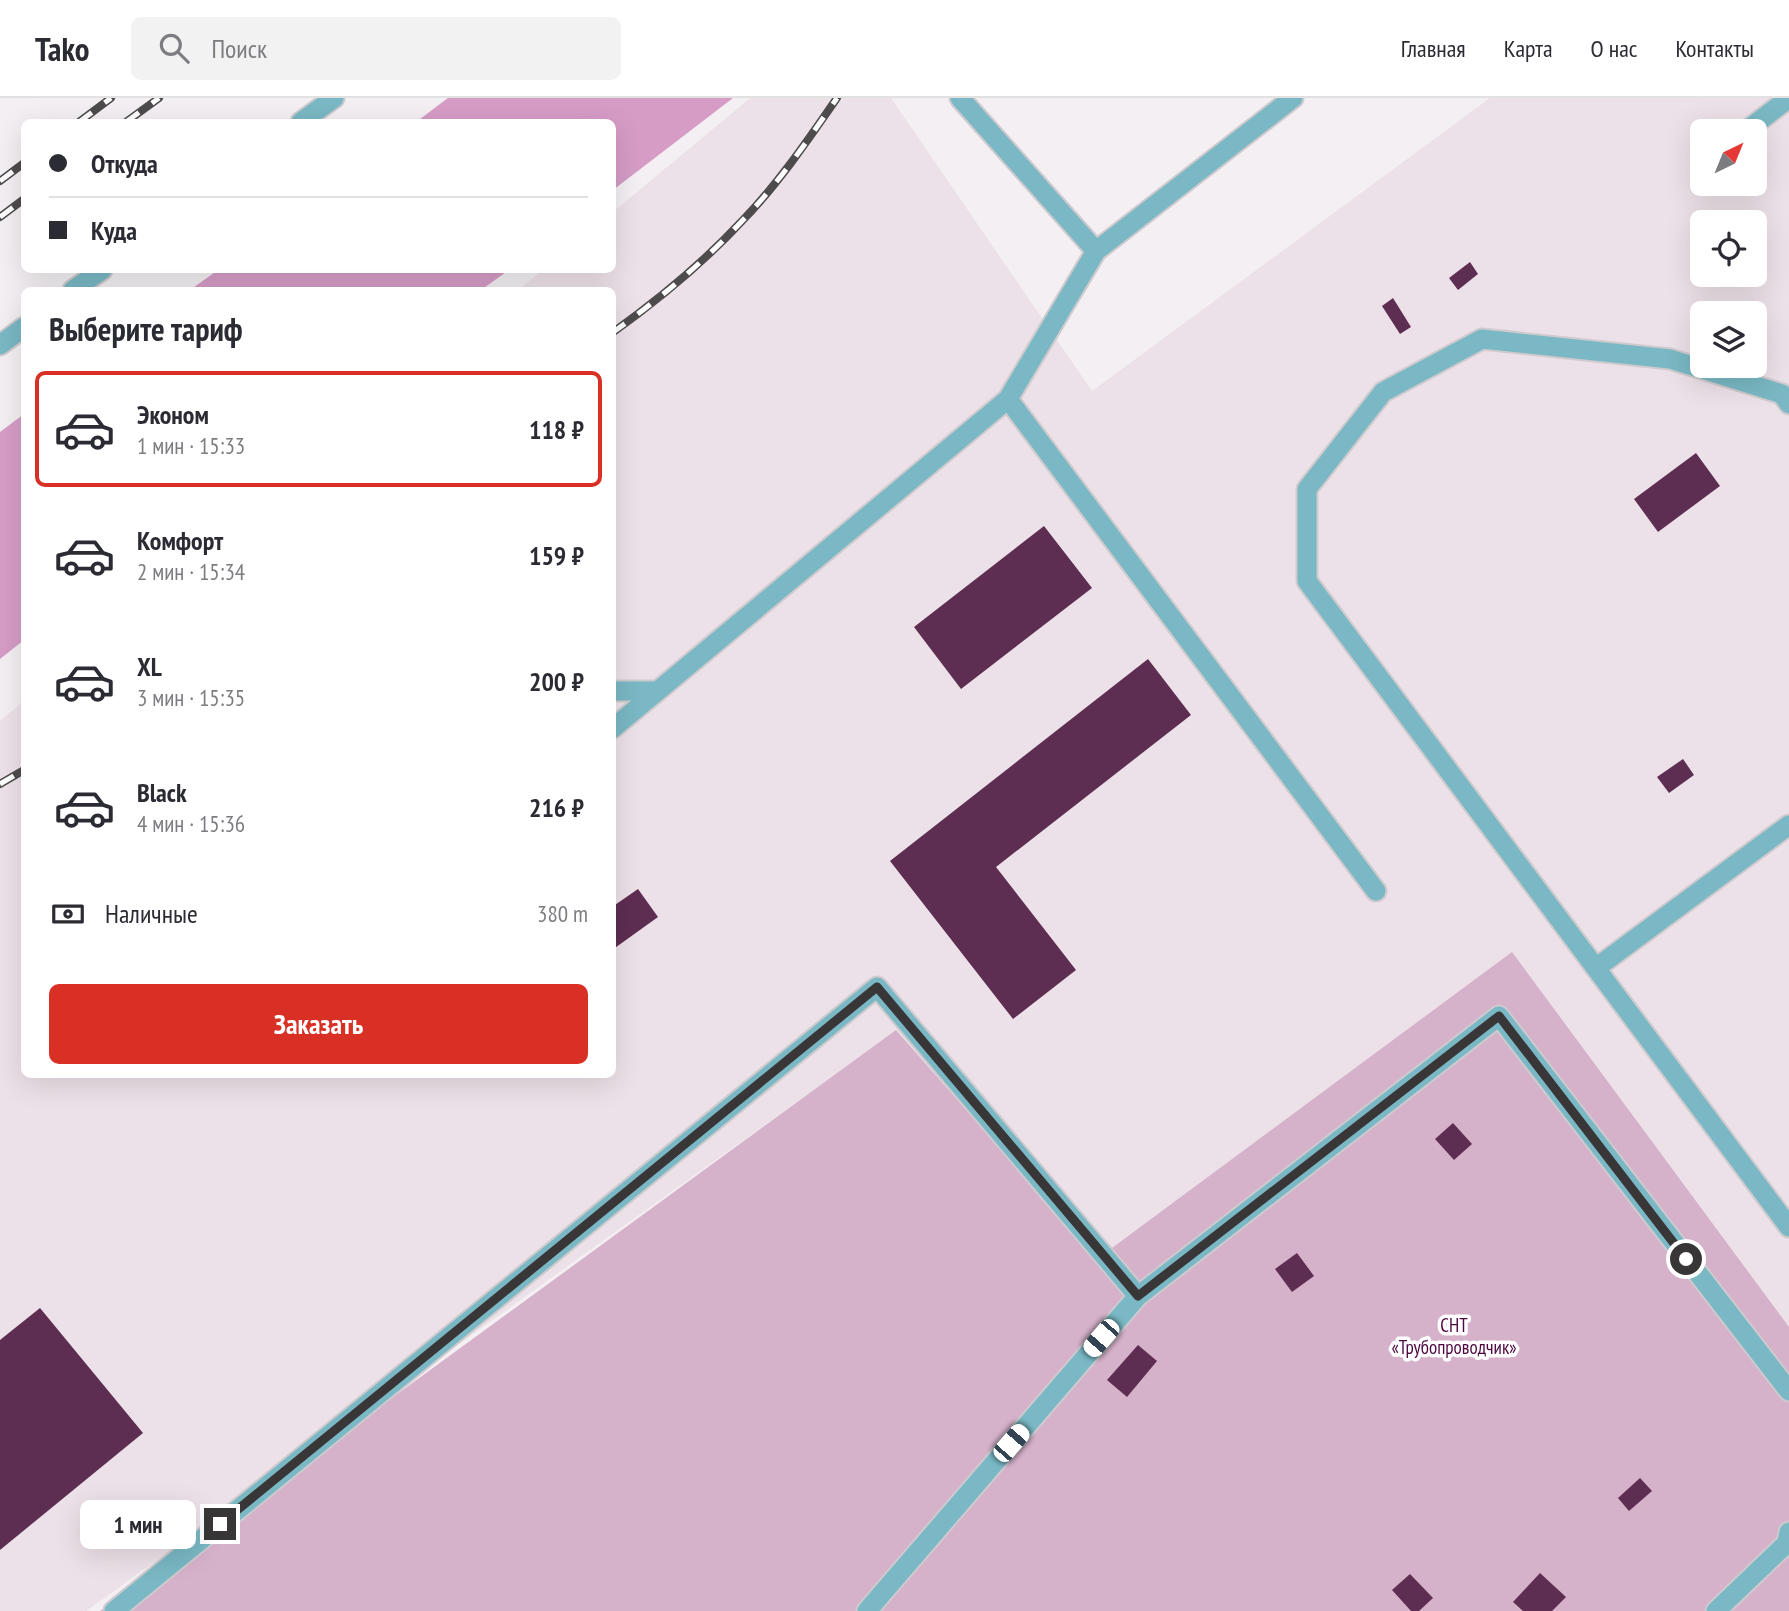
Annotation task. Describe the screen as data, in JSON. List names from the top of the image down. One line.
{"parks":["СНТ «Трубопроводчик»"],"north":"top right","page":{"header":"Tako","search":"Поиск","nav":["Главная","Карта","О нас","Контакты"],"banner":["Откуда","Куда"],"heading":"Выберите тариф","list":[{"name":"Эконом","note":"1 мин · 15:33","value":"118 ₽"},{"name":"Комфорт","note":"2 мин · 15:34","value":"159 ₽"},{"name":"XL","note":"3 мин · 15:35","value":"200 ₽"},{"name":"Black","note":"4 мин · 15:36","value":"216 ₽"}],"pay":["Наличные","380 m"],"buttons":"Заказать","bubble":"1 мин"}}
